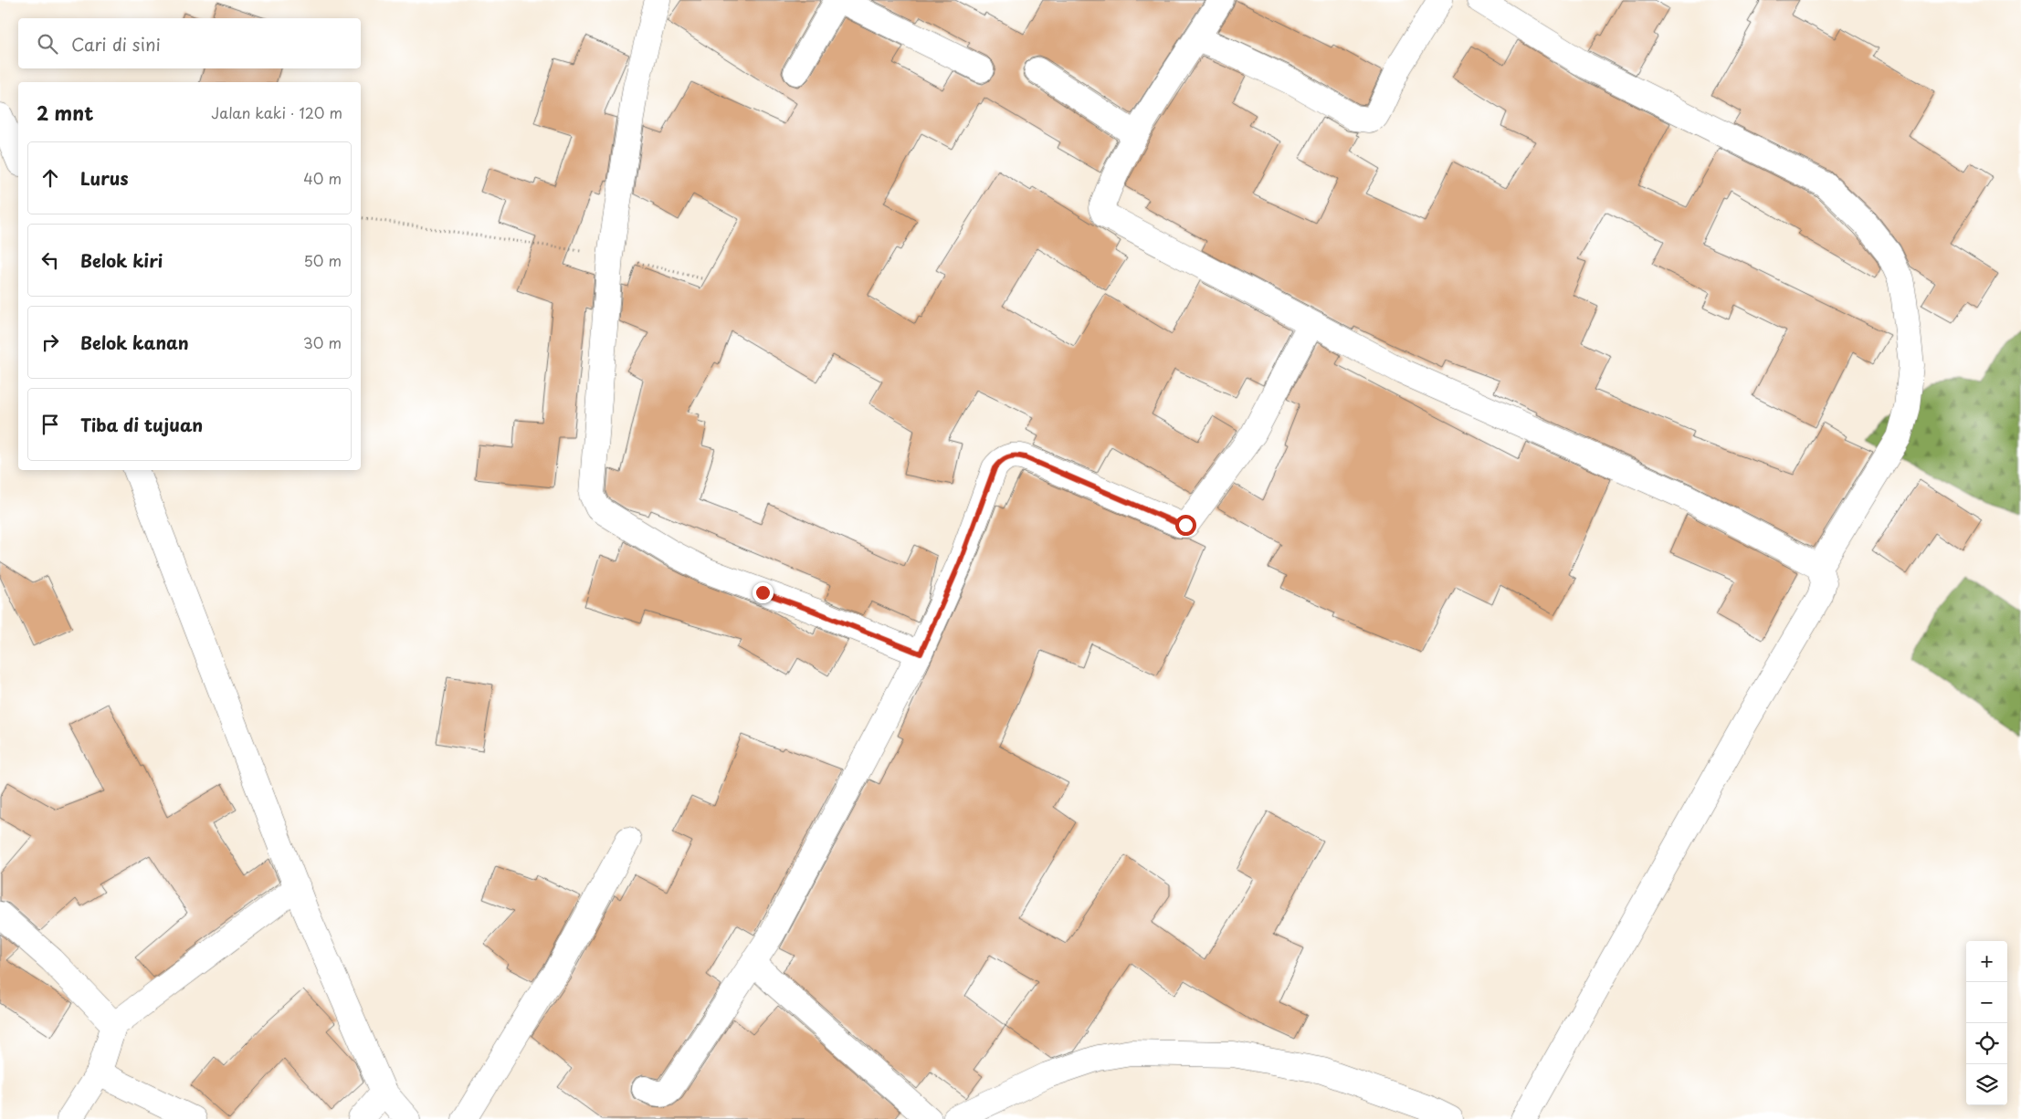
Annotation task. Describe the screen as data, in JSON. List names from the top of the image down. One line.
{"page":{"search":"Cari di sini","heading":["2 mnt","Jalan kaki · 120 m"],"list":[["Lurus","40 m"],["Belok kiri","50 m"],["Belok kanan","30 m"],"Tiba di tujuan"],"map_buttons":["+","−"]}}
